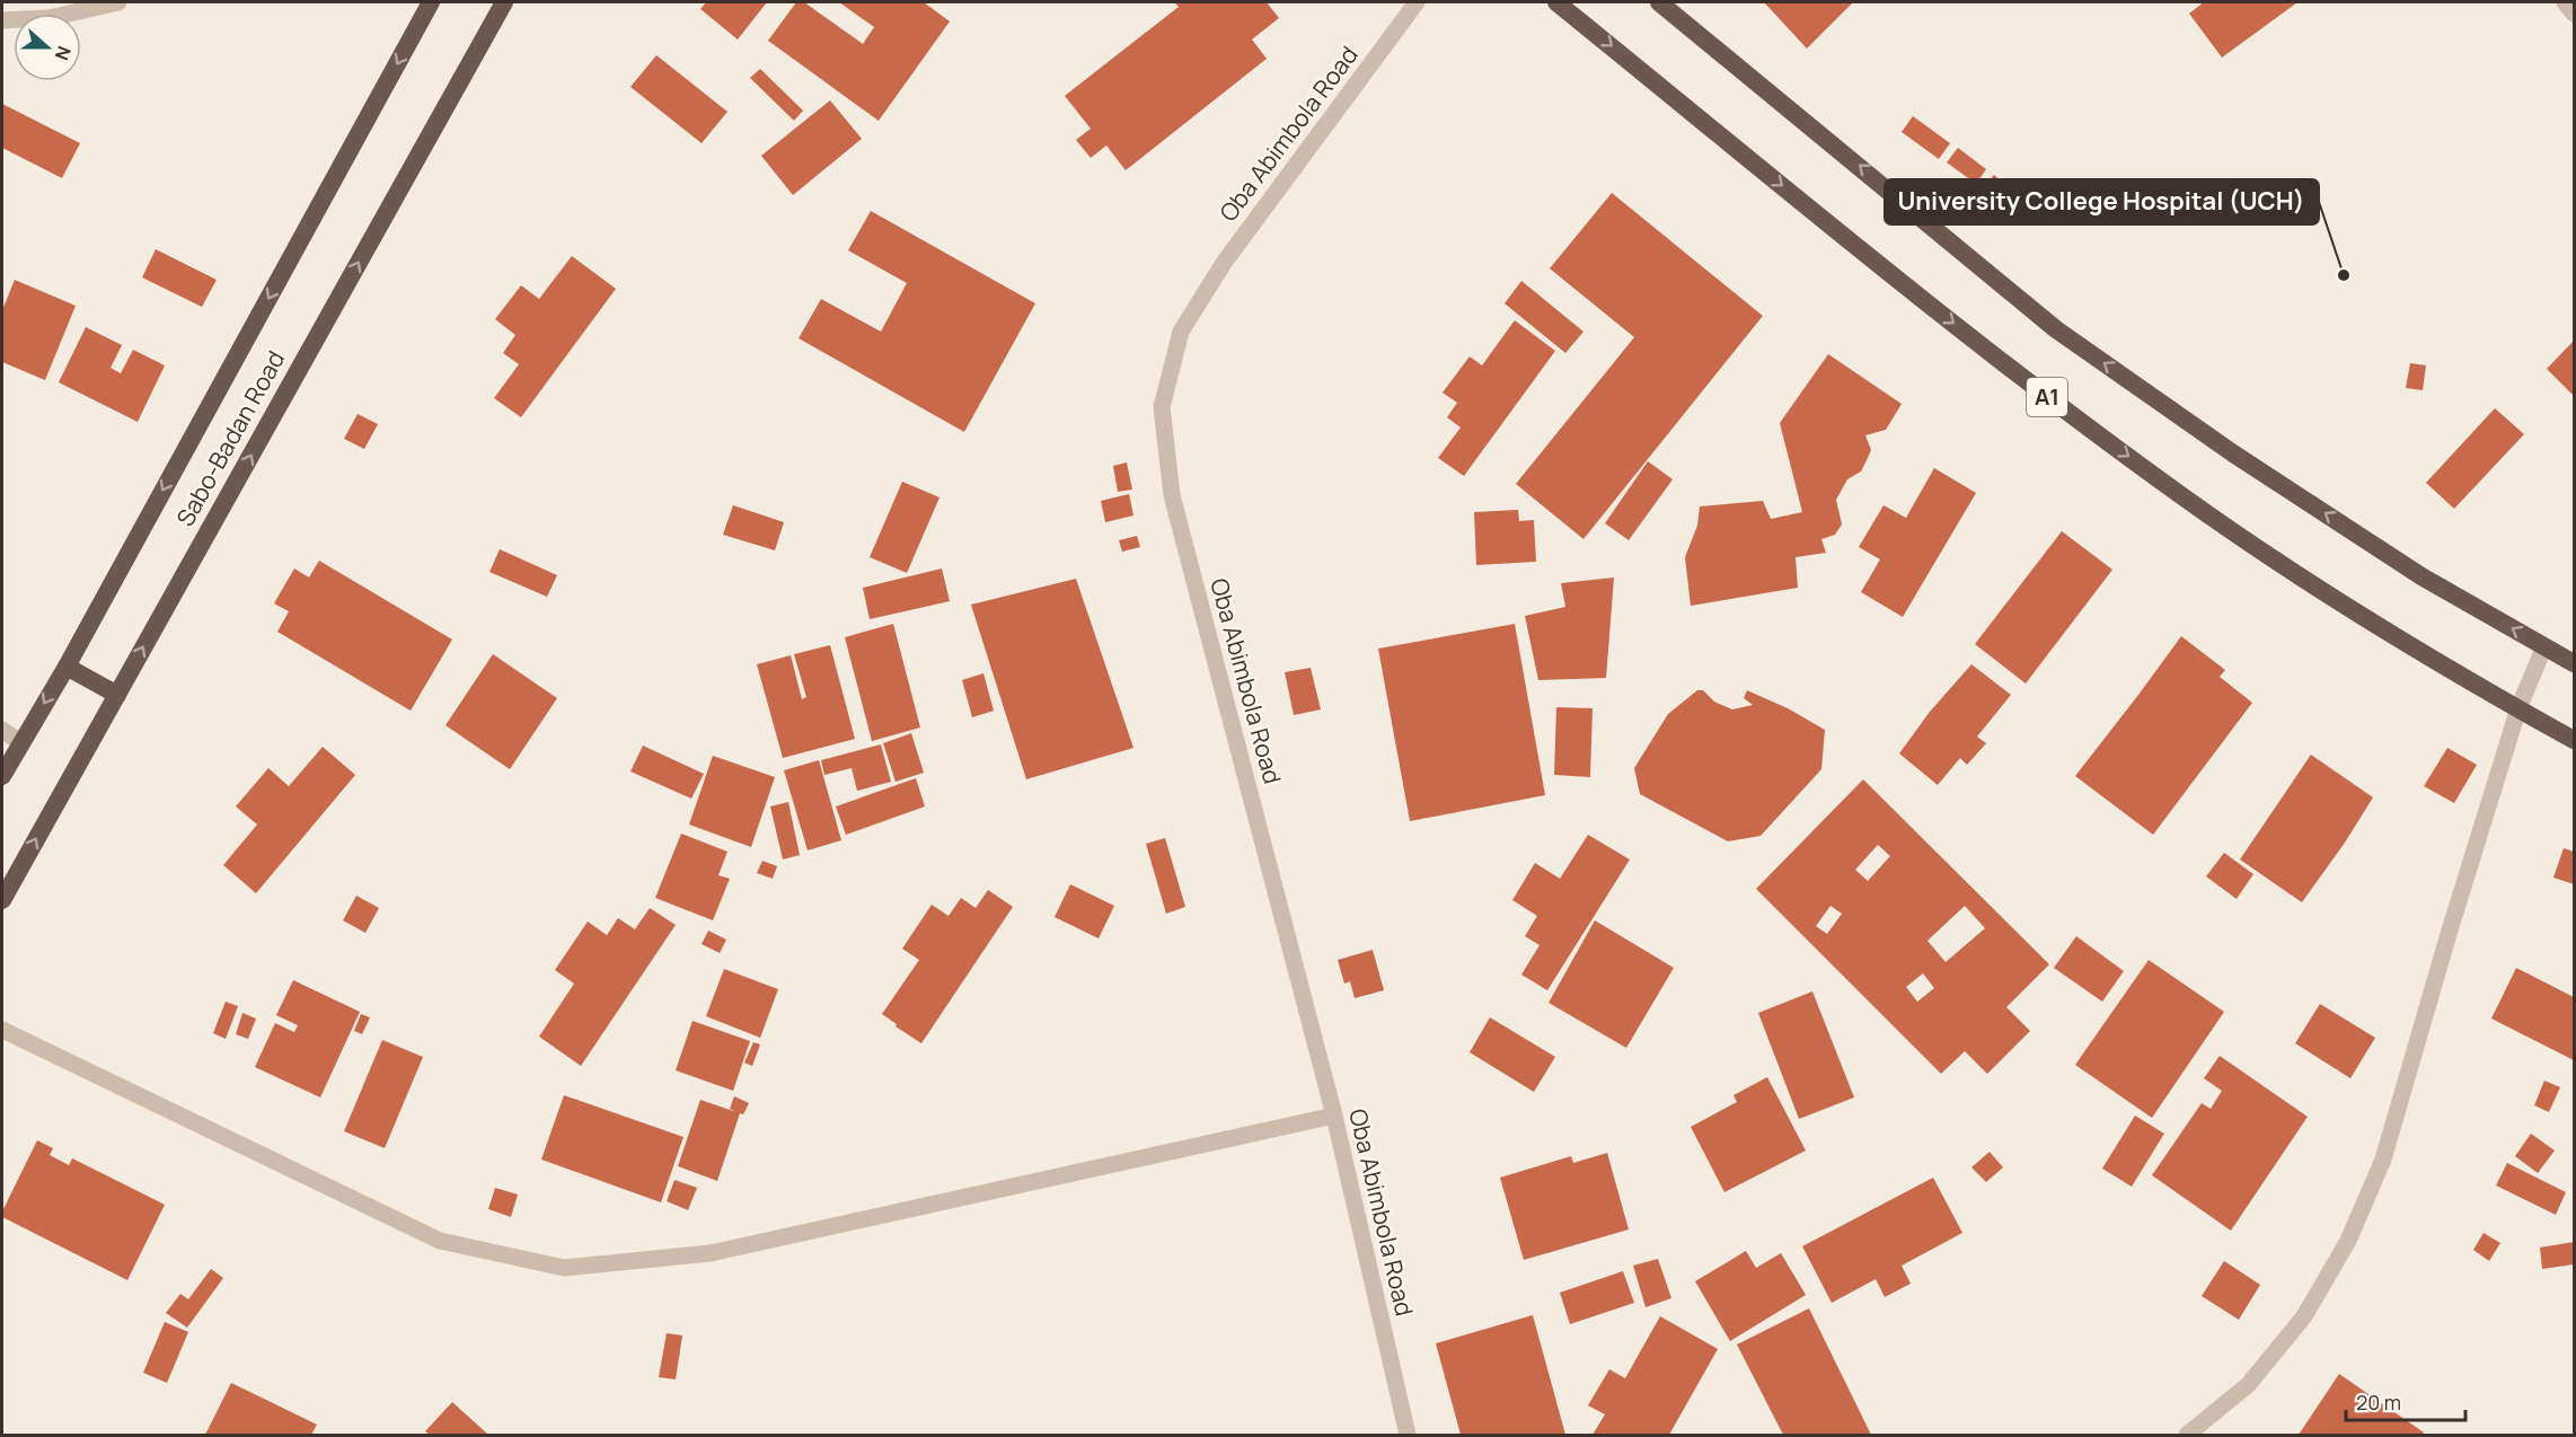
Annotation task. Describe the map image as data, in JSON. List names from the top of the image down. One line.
{"streets":{"highway":["A1","Sabo-Badan Road"],"street":["Oba Abimbola Road"]},"places":["University College Hospital (UCH)"],"scale_bar":"20 m","north":"right"}
